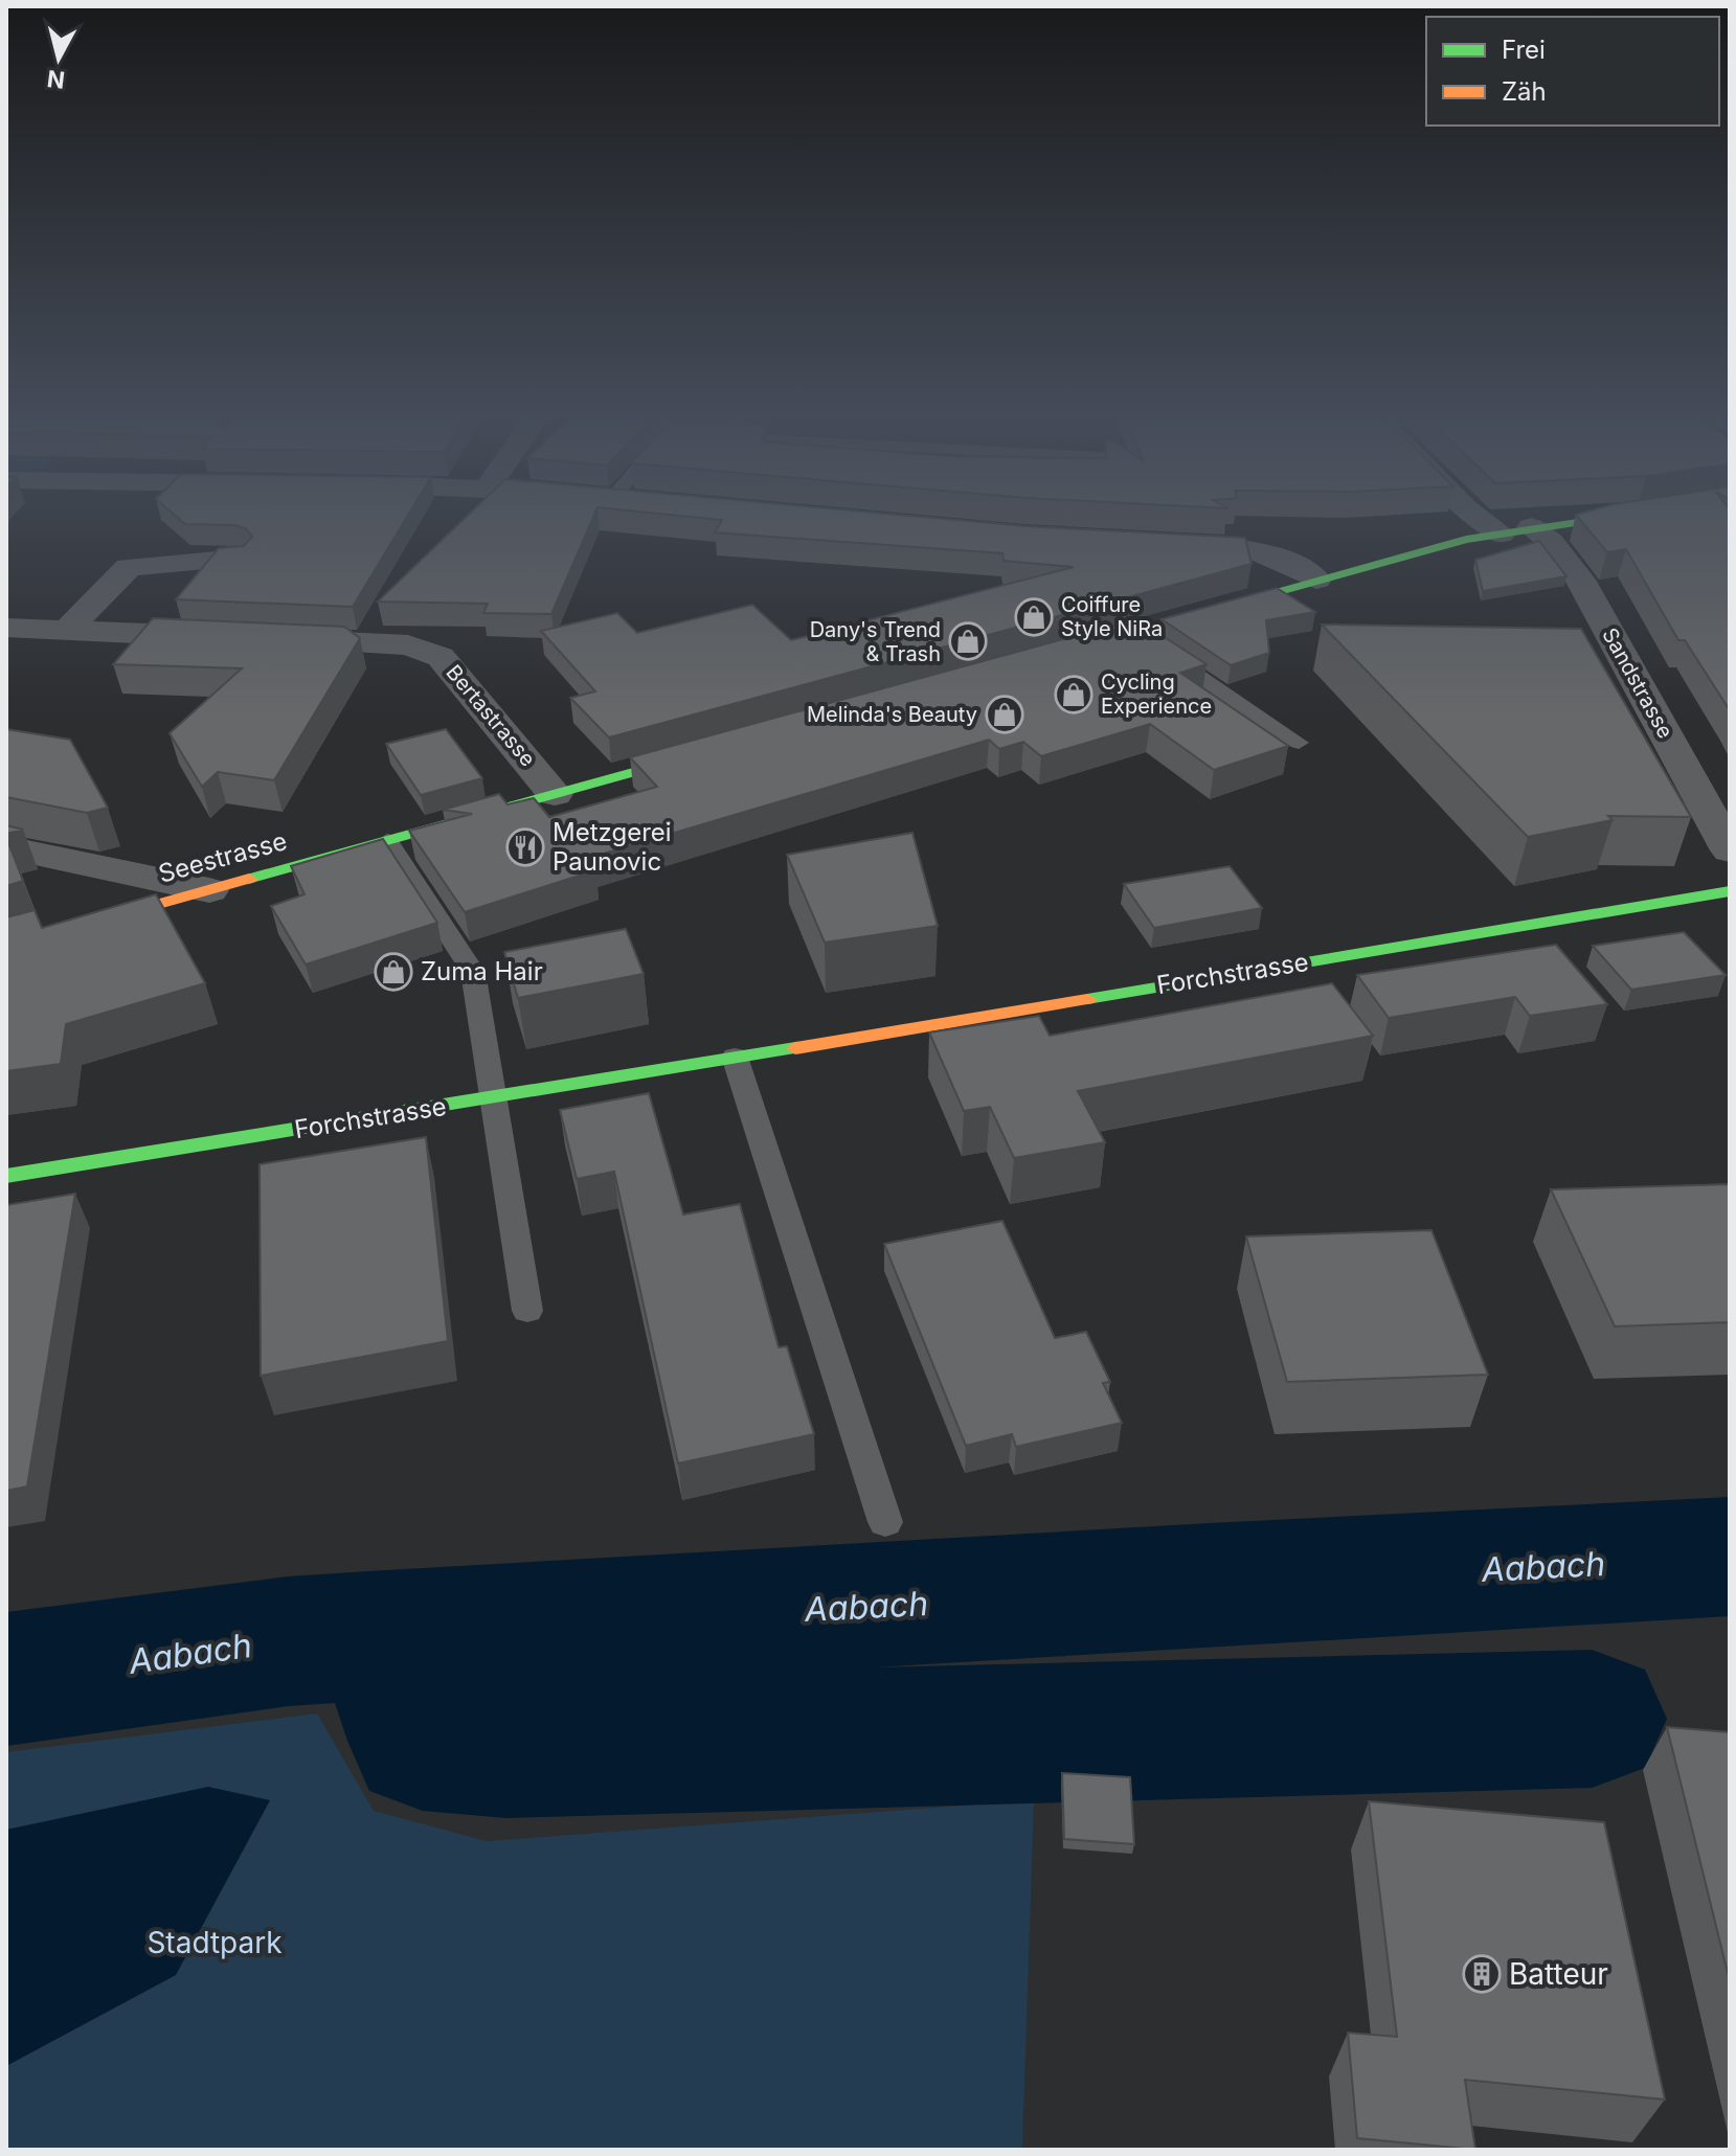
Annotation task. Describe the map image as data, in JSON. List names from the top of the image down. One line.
{"streets":{"street":["Sandstrasse","Bertastrasse","Seestrasse","Forchstrasse"]},"crossings":[["Bertastrasse","Seestrasse"]],"water":["Aabach"],"parks":["Stadtpark"],"places":{"shop":["Coiffure Style NiRa","Dany's Trend & Trash","Cycling Experience","Melinda's Beauty","Zuma Hair"],"restaurant":["Metzgerei Paunovic"],"building":["Batteur"]},"legend":["Frei","Zäh"],"north":"bottom"}
